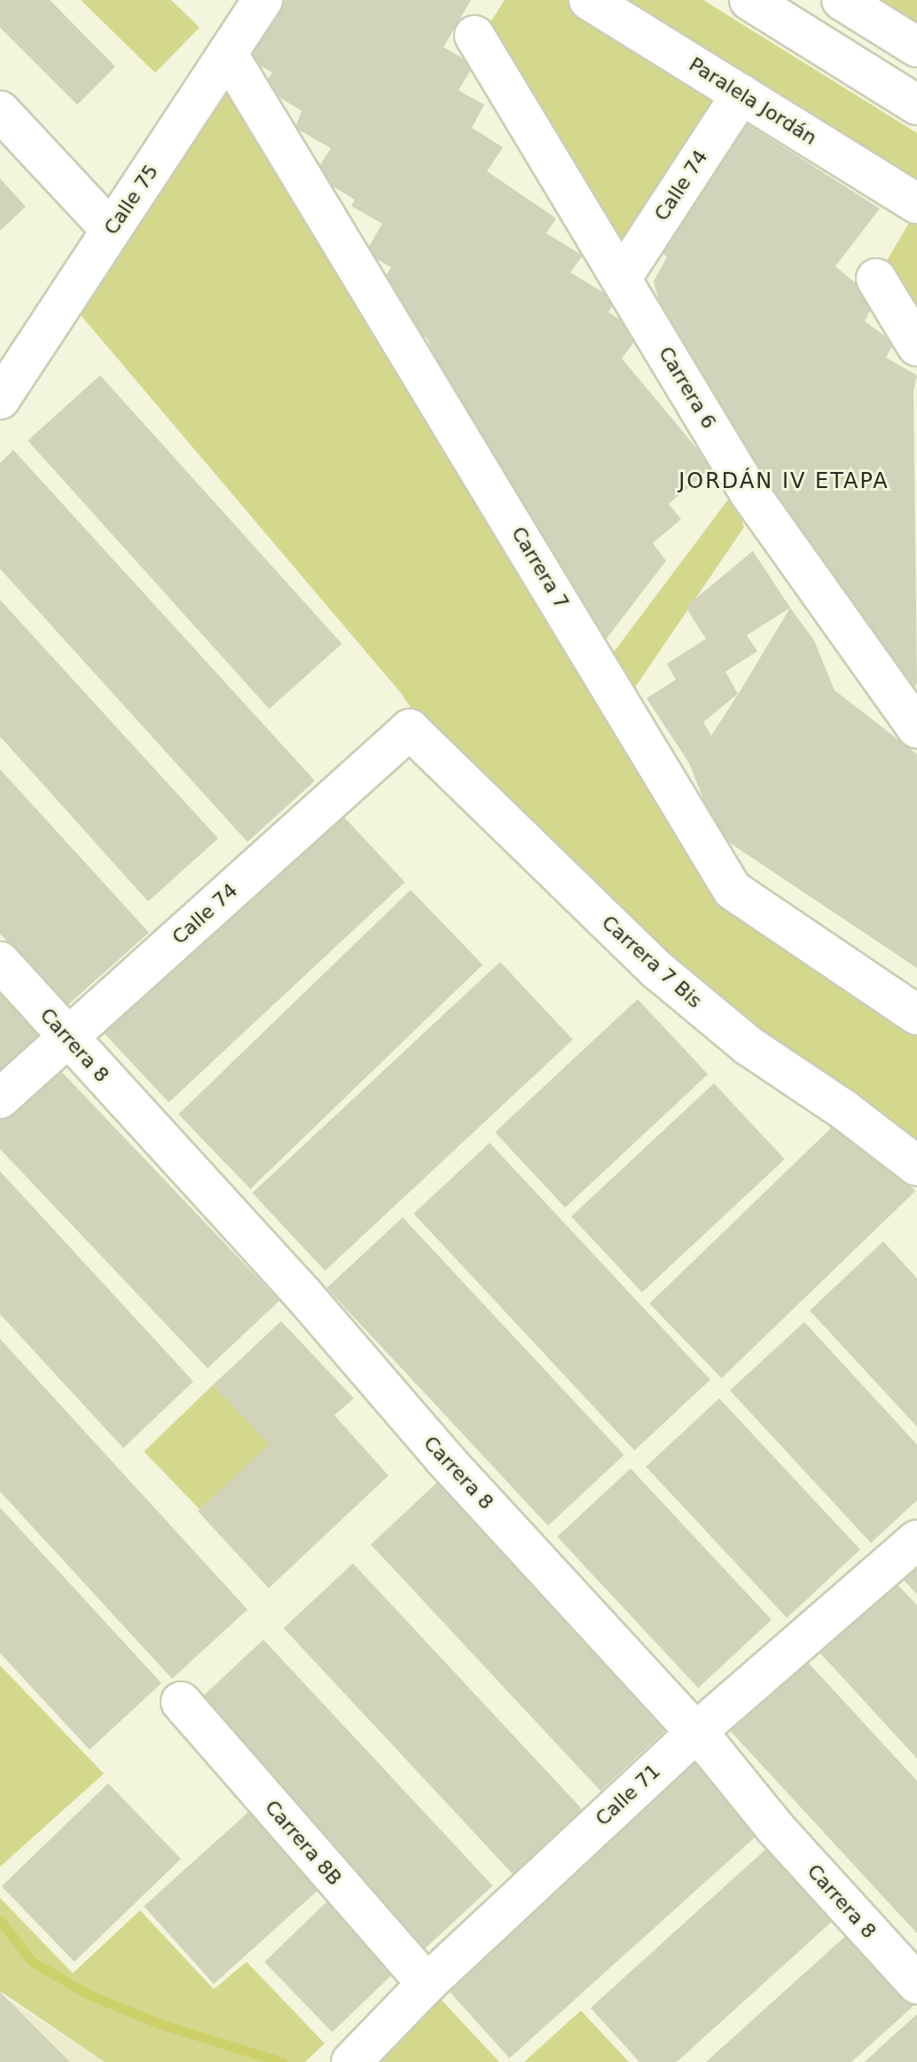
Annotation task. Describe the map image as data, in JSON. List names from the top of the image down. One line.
{"streets":{"street":["Paralela Jordán","Calle 74","Calle 75","Carrera 6","Carrera 7","Carrera 7 Bis","Carrera 8","Calle 71","Carrera 8B"]},"crossings":[["Paralela Jordán","Calle 74"],["Calle 74","Carrera 6"],["Calle 74","Carrera 7 Bis"],["Calle 74","Carrera 8"],["Calle 75","Carrera 7"],["Carrera 8","Calle 71"],["Calle 71","Carrera 8B"]],"districts":["JORDÁN IV ETAPA"]}
